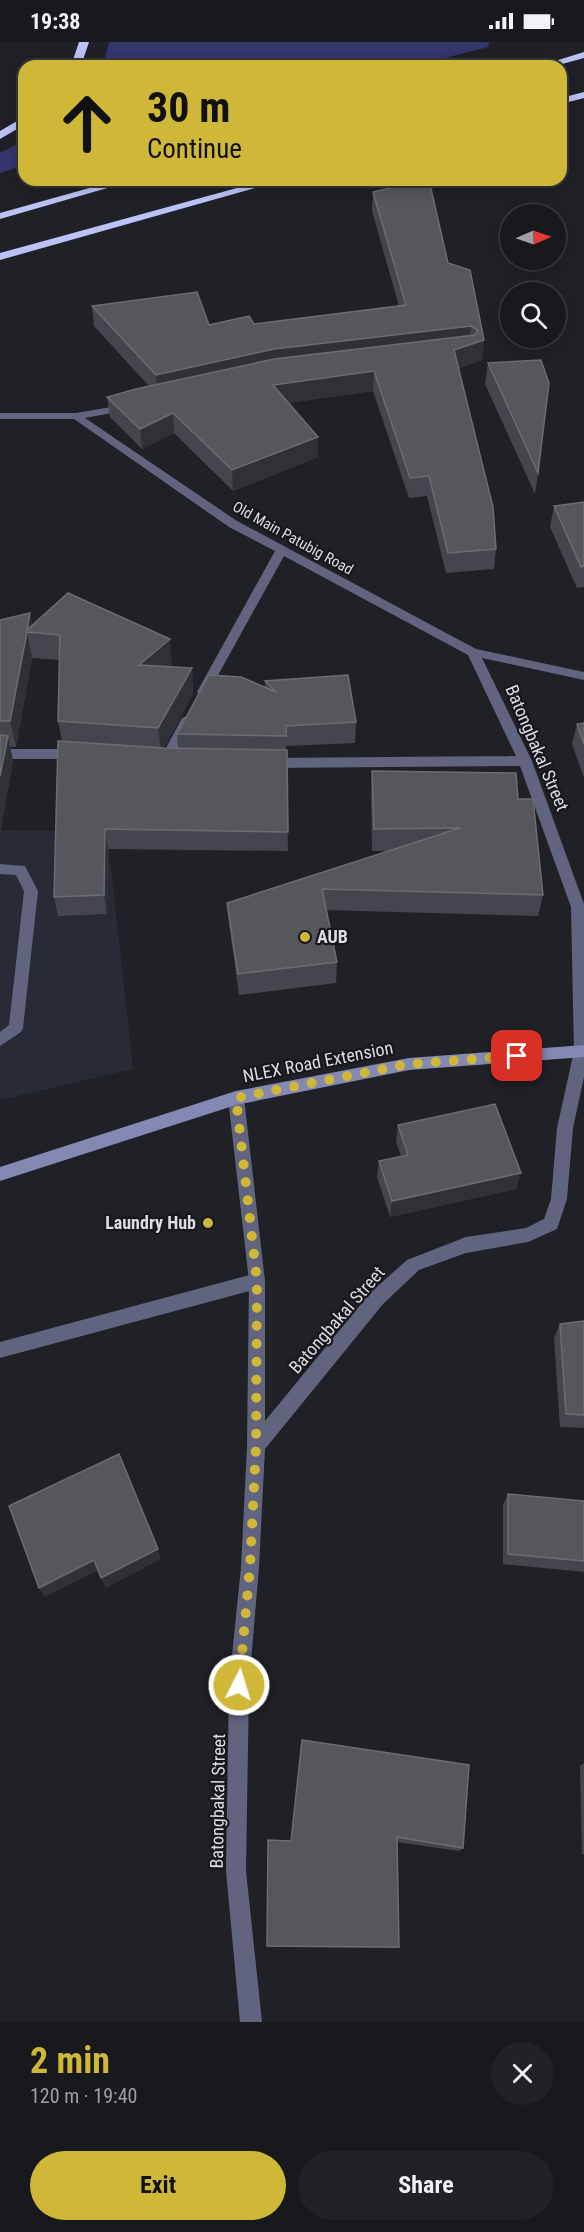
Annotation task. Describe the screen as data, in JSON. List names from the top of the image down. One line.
{"streets":{"main road":["NLEX Road Extension"],"street":["Old Main Patubig Road","Batongbakal Street"]},"crossings":[["Old Main Patubig Road","Batongbakal Street"],["Batongbakal Street","NLEX Road Extension"]],"places":["AUB","Laundry Hub"],"north":"right","page":{"status":"19:38","turn":["30 m","Continue"],"heading":["2 min","120 m · 19:40"],"buttons":["Exit","Share"]}}
